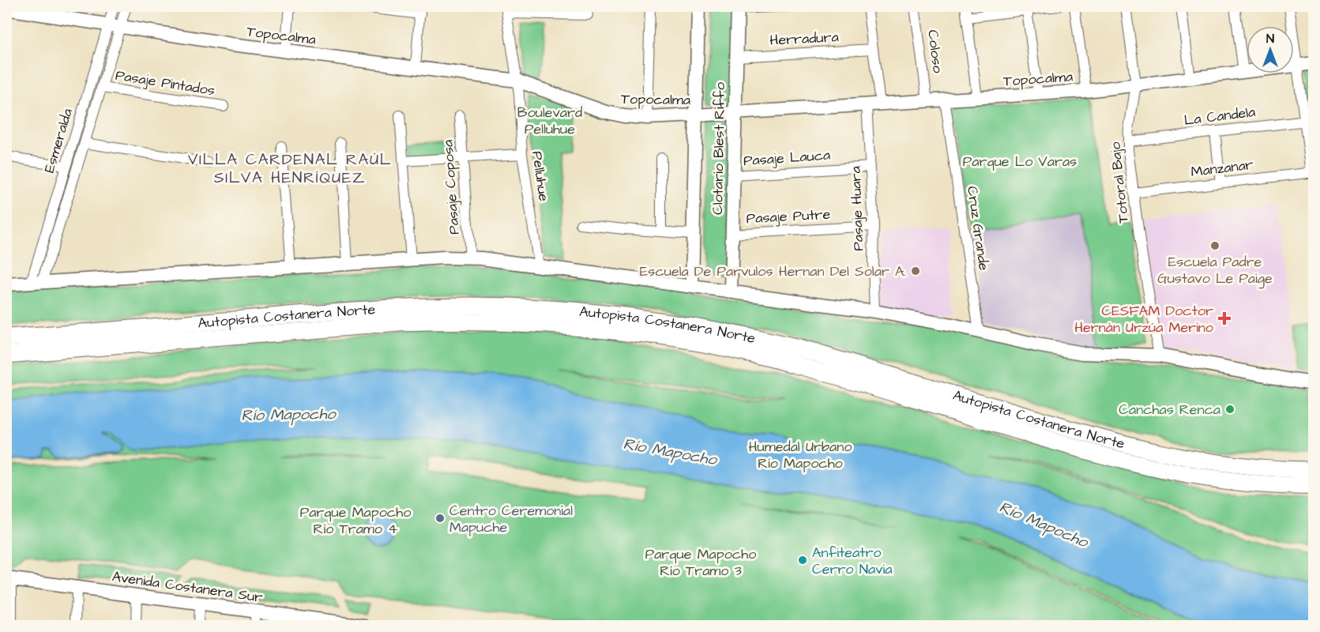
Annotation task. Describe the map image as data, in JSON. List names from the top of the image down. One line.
{"streets":{"highway":["Autopista Costanera Norte"],"street":["Topocalma","Herradura","Coloso","Pasaje Pintados","La Candela","Esmeralda","Clotario Blest Riffo","Pasaje Lauca","Manzanar","Pelluhue","Totoral Bajo","Pasaje Coposa","Pasaje Huara","Pasaje Putre","Cruz Grande","Avenida Costanera Sur"]},"crossings":[["Topocalma","Coloso"],["Topocalma","Esmeralda"],["Topocalma","Clotario Blest Riffo"],["Topocalma","Pelluhue"],["Topocalma","Totoral Bajo"],["Topocalma","Pasaje Huara"],["Topocalma","Cruz Grande"],["Herradura","Clotario Blest Riffo"],["Pasaje Pintados","Esmeralda"],["La Candela","Totoral Bajo"],["Clotario Blest Riffo","Pasaje Lauca"],["Clotario Blest Riffo","Pasaje Putre"],["Pasaje Lauca","Pasaje Huara"],["Manzanar","Totoral Bajo"],["Pasaje Huara","Pasaje Putre"]],"districts":["VILLA CARDENAL RAÚL SILVA HENRÍQUEZ"],"water":["Río Mapocho"],"parks":["Boulevard Pelluhue","Parque Lo Varas","Humedal Urbano Río Mapocho","Parque Mapocho Río Tramo 4","Parque Mapocho Río Tramo 3"],"places":{"other":["Escuela Padre Gustavo Le Paige","Escuela De Parvulos Hernan Del Solar A.","Canchas Renca","Centro Ceremonial Mapuche","Anfiteatro Cerro Navia"],"health":["CESFAM Doctor Hernán Urzúa Merino"]},"north":"top"}
